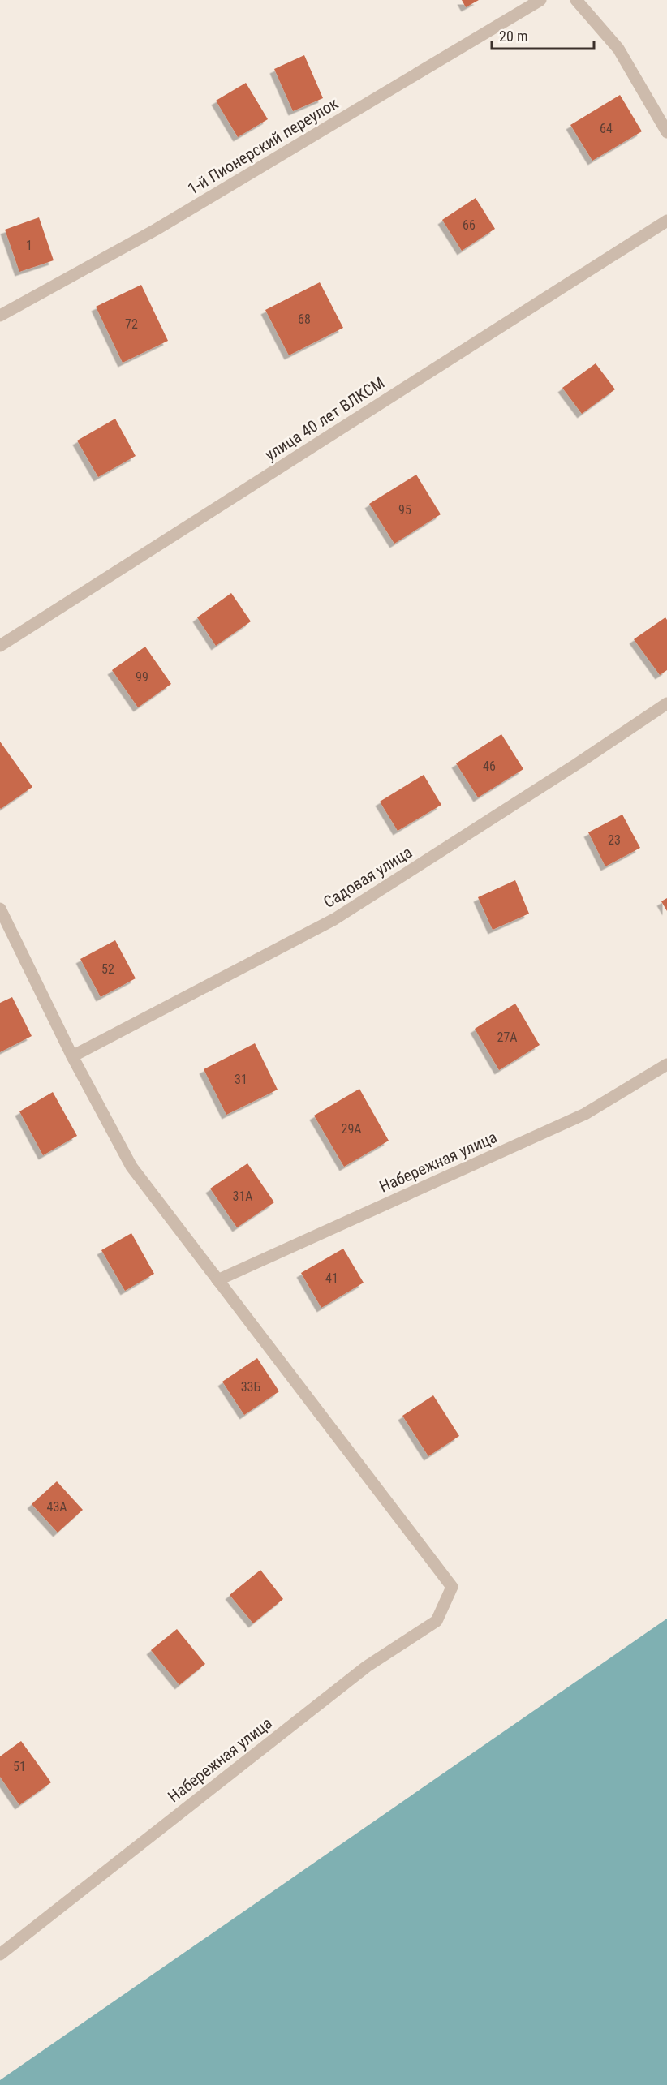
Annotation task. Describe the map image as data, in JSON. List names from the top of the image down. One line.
{"streets":{"street":["1-й Пионерский переулок","улица 40 лет ВЛКСМ","Садовая улица","Набережная улица"]},"house_numbers":["64","66","1","68","72","95","99","46","23","52","27А","31","29А","31А","41","33Б","43А","51"],"scale_bar":"20 m"}
